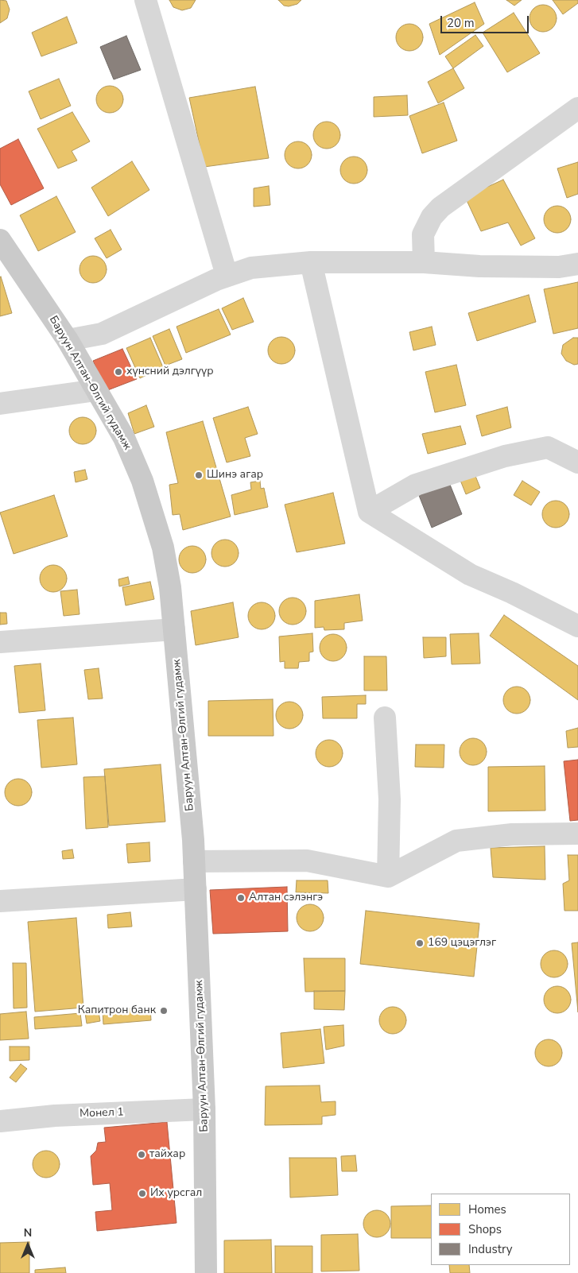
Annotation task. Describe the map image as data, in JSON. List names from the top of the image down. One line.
{"streets":{"main road":["Баруун Алтан-Өлгий гудамж"],"street":["Монел 1"]},"crossings":[["Баруун Алтан-Өлгий гудамж","Монел 1"]],"places":["хүнсний дэлгүүр","Шинэ агар","Алтан сэлэнгэ","169 цэцэглэг","Капитрон банк","тайхар","Их урсгал"],"legend":["Homes","Shops","Industry"],"scale_bar":"20 m","north":"top"}
